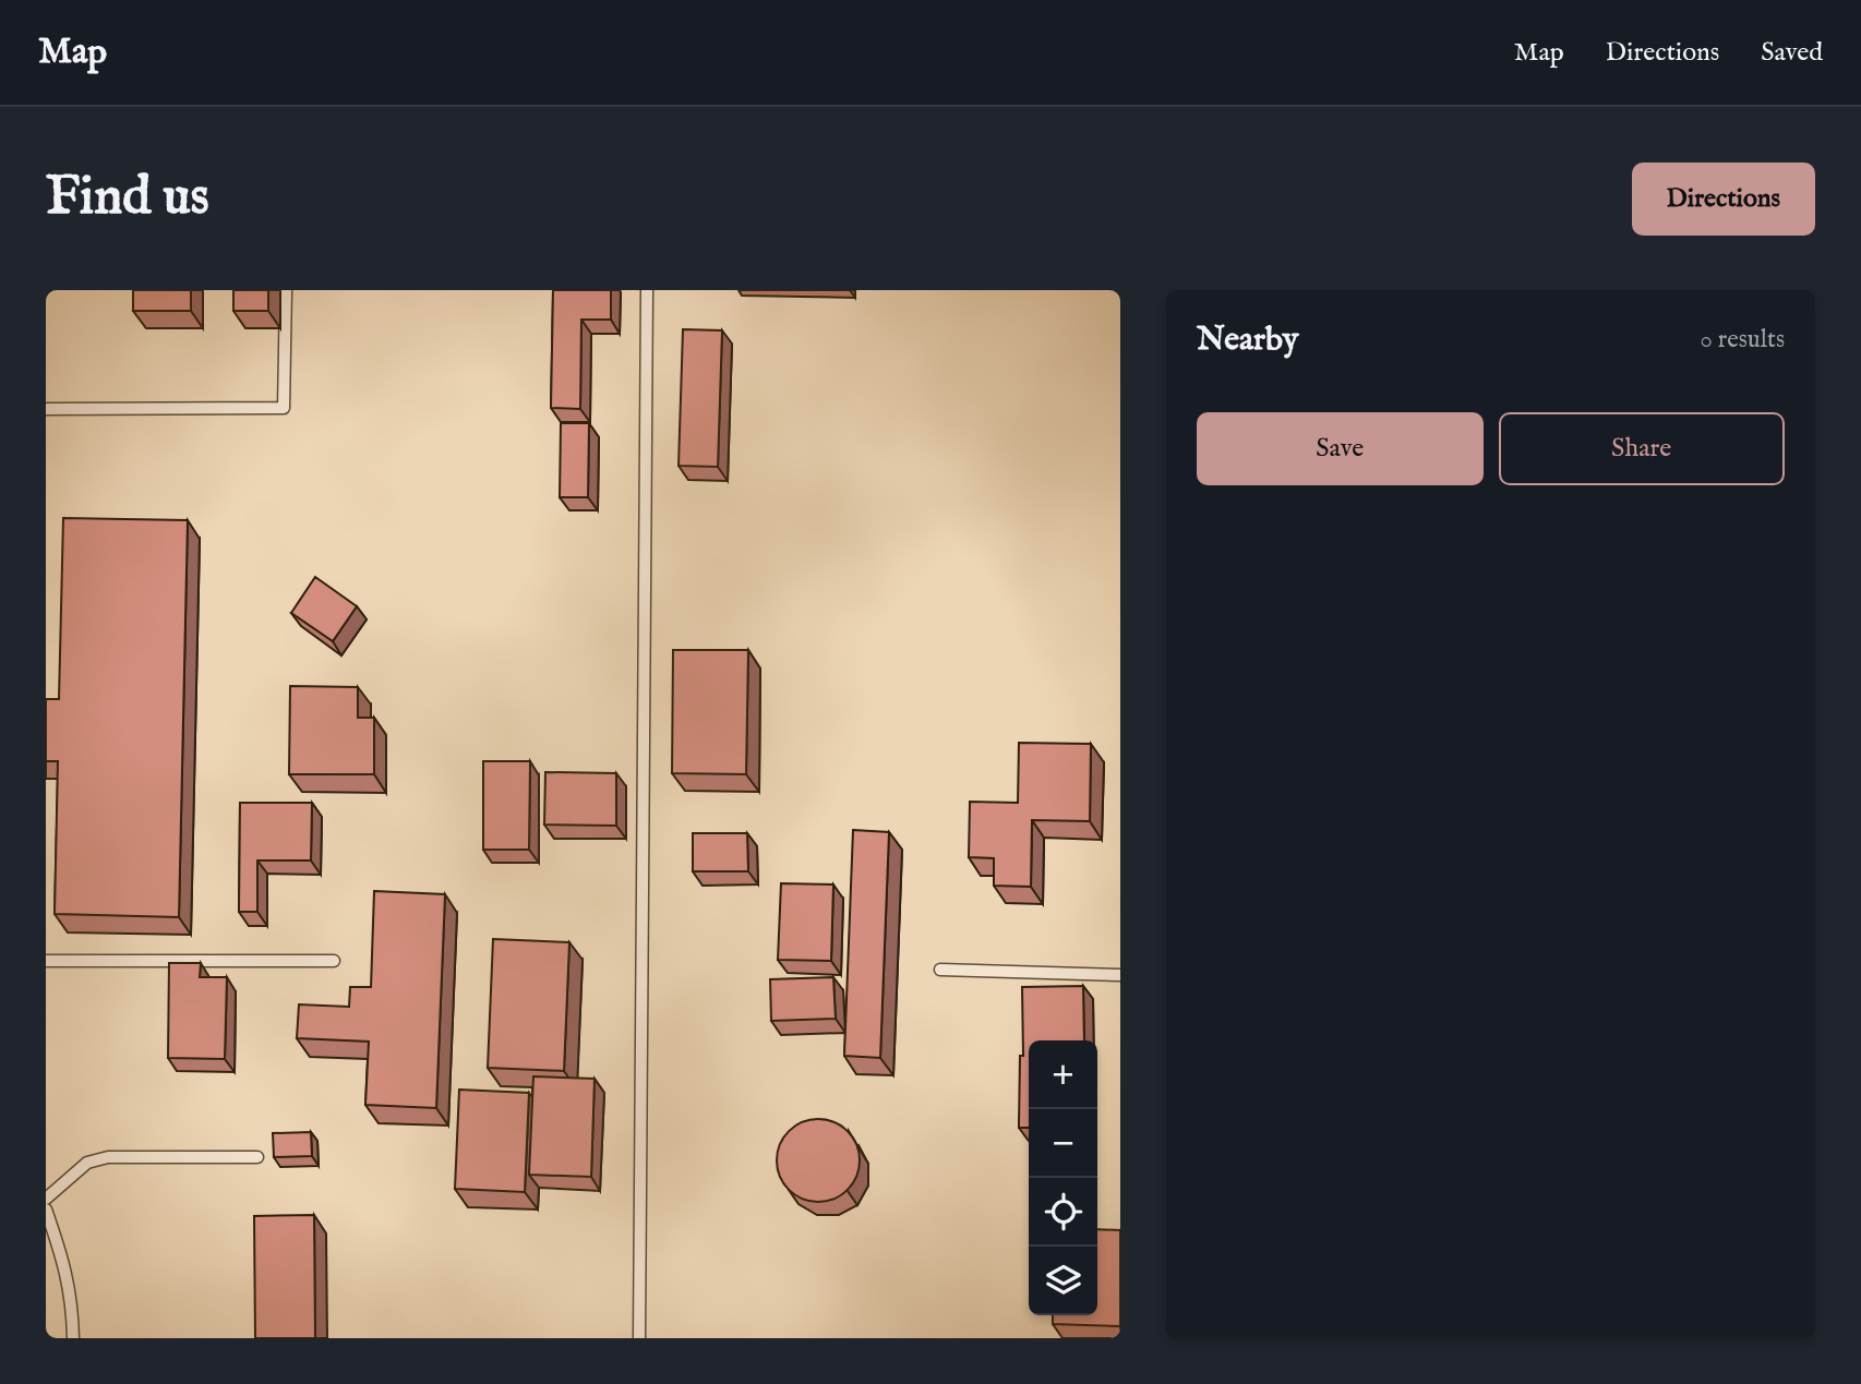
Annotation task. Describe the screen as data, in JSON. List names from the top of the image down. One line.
{"page":{"header":"Map","nav":["Map","Directions","Saved"],"buttons":["Directions",["Save","Share"]],"title":"Find us","heading":["Nearby","0 results"],"map_buttons":["+","−"]}}
